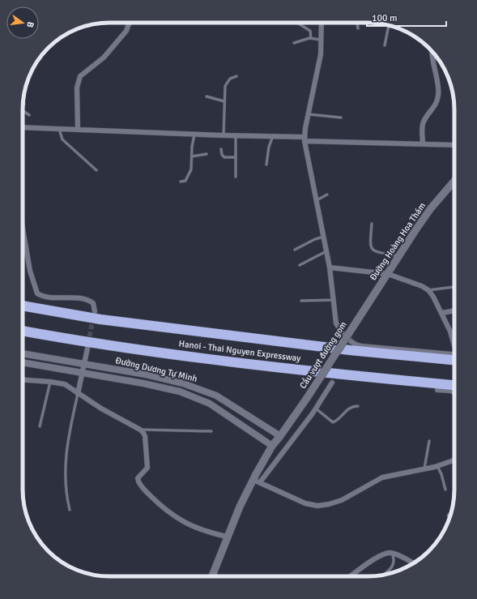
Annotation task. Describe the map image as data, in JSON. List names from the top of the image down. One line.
{"streets":{"highway":["Hanoi - Thai Nguyen Expressway"],"main road":["Đường Hoàng Hoa Thám","Cầu vượt đường gom"],"street":["Đường Dương Tự Minh"]},"crossings":[["Đường Hoàng Hoa Thám","Cầu vượt đường gom"],["Cầu vượt đường gom","Đường Dương Tự Minh"]],"scale_bar":"100 m","north":"right"}
